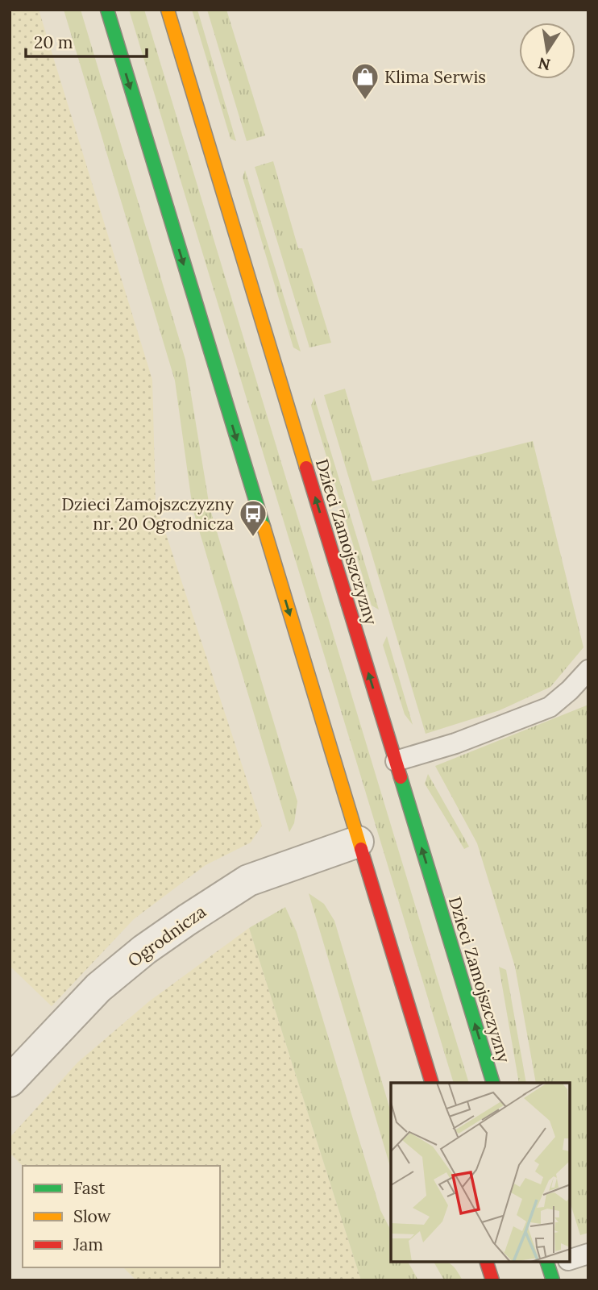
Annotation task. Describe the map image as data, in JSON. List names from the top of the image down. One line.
{"streets":{"main road":["Dzieci Zamojszczyzny"],"street":["Ogrodnicza"]},"places":{"shop":["Klima Serwis"],"bus stop":["Dzieci Zamojszczyzny nr. 20 Ogrodnicza"]},"legend":["Fast","Slow","Jam"],"scale_bar":"20 m","north":"bottom"}
